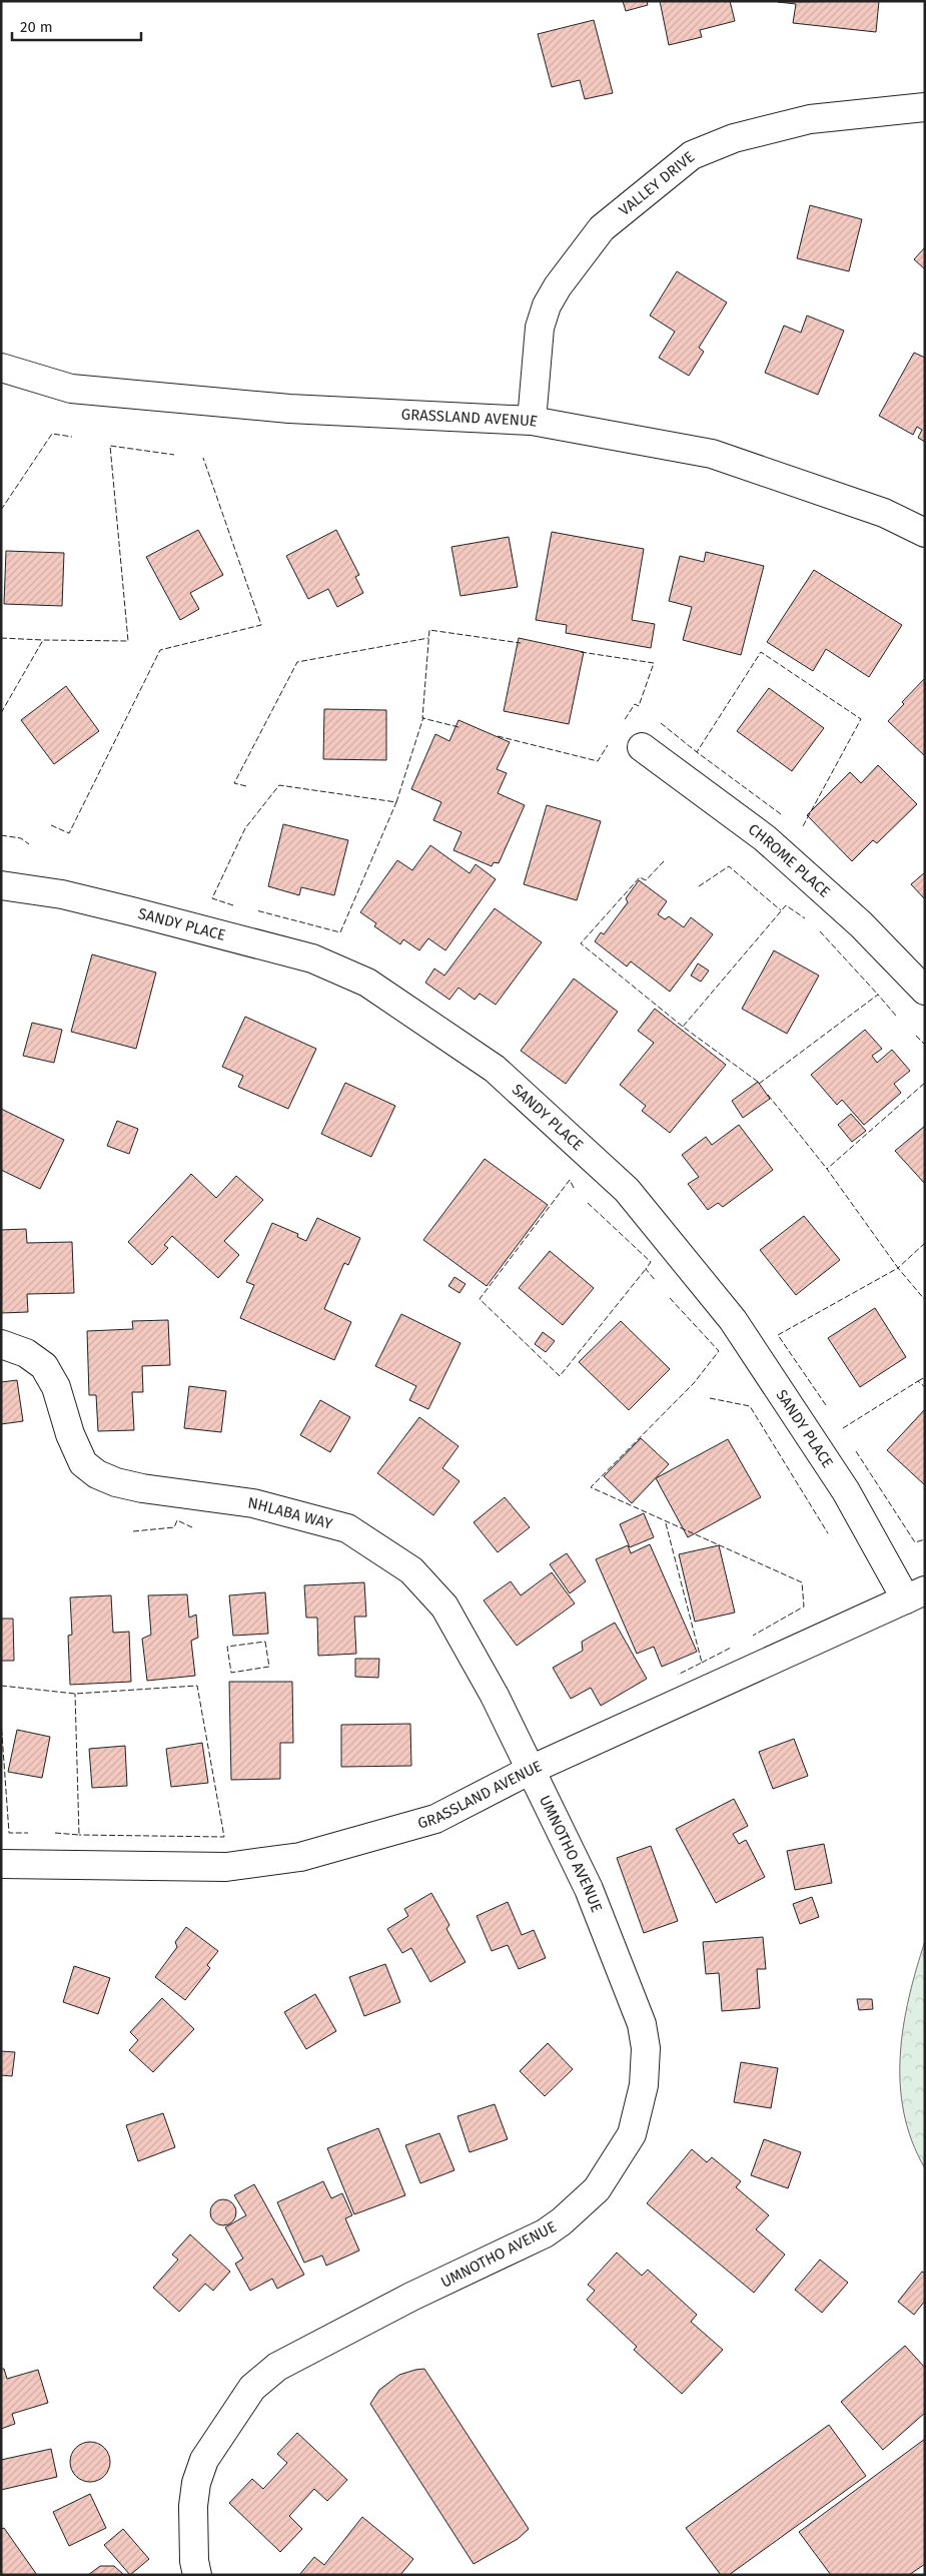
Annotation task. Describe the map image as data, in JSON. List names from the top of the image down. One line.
{"streets":{"street":["VALLEY DRIVE","GRASSLAND AVENUE","CHROME PLACE","SANDY PLACE","NHLABA WAY","UMNOTHO AVENUE"]},"crossings":[["VALLEY DRIVE","GRASSLAND AVENUE"],["GRASSLAND AVENUE","SANDY PLACE"],["GRASSLAND AVENUE","NHLABA WAY"],["GRASSLAND AVENUE","UMNOTHO AVENUE"],["NHLABA WAY","UMNOTHO AVENUE"]],"scale_bar":"20 m"}
